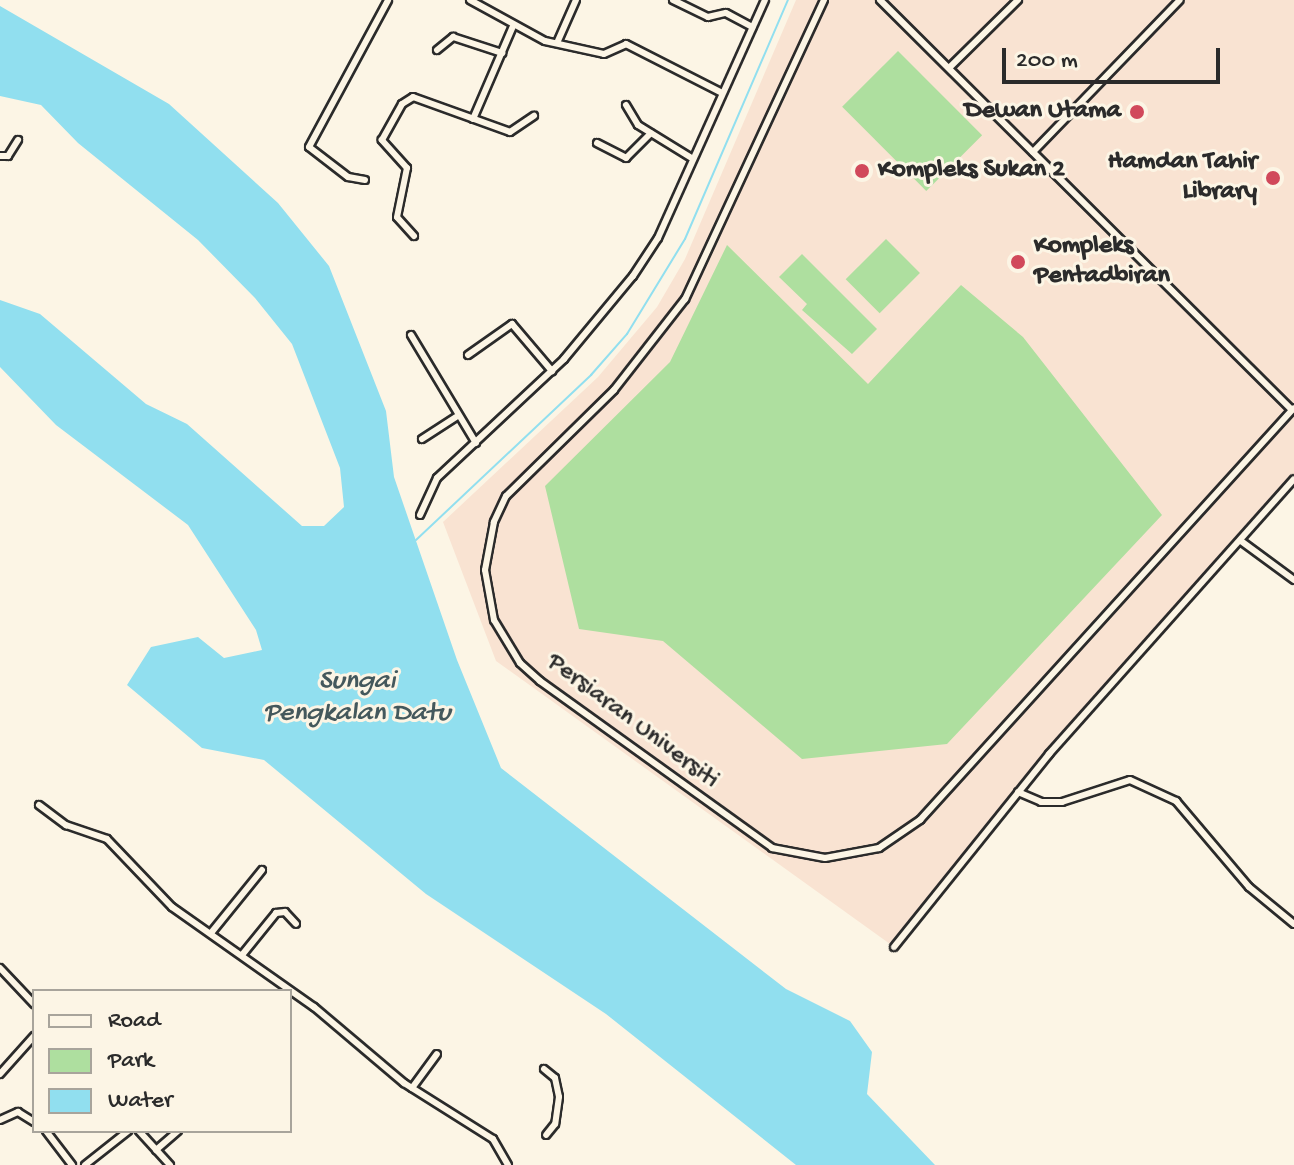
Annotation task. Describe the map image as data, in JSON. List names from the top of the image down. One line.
{"streets":{"street":["Persiaran Universiti"]},"water":["Sungai Pengkalan Datu"],"places":["Dewan Utama","Kompleks Sukan 2","Hamdan Tahir Library","Kompleks Pentadbiran"],"legend":["Road","Park","Water"],"scale_bar":"200 m"}
